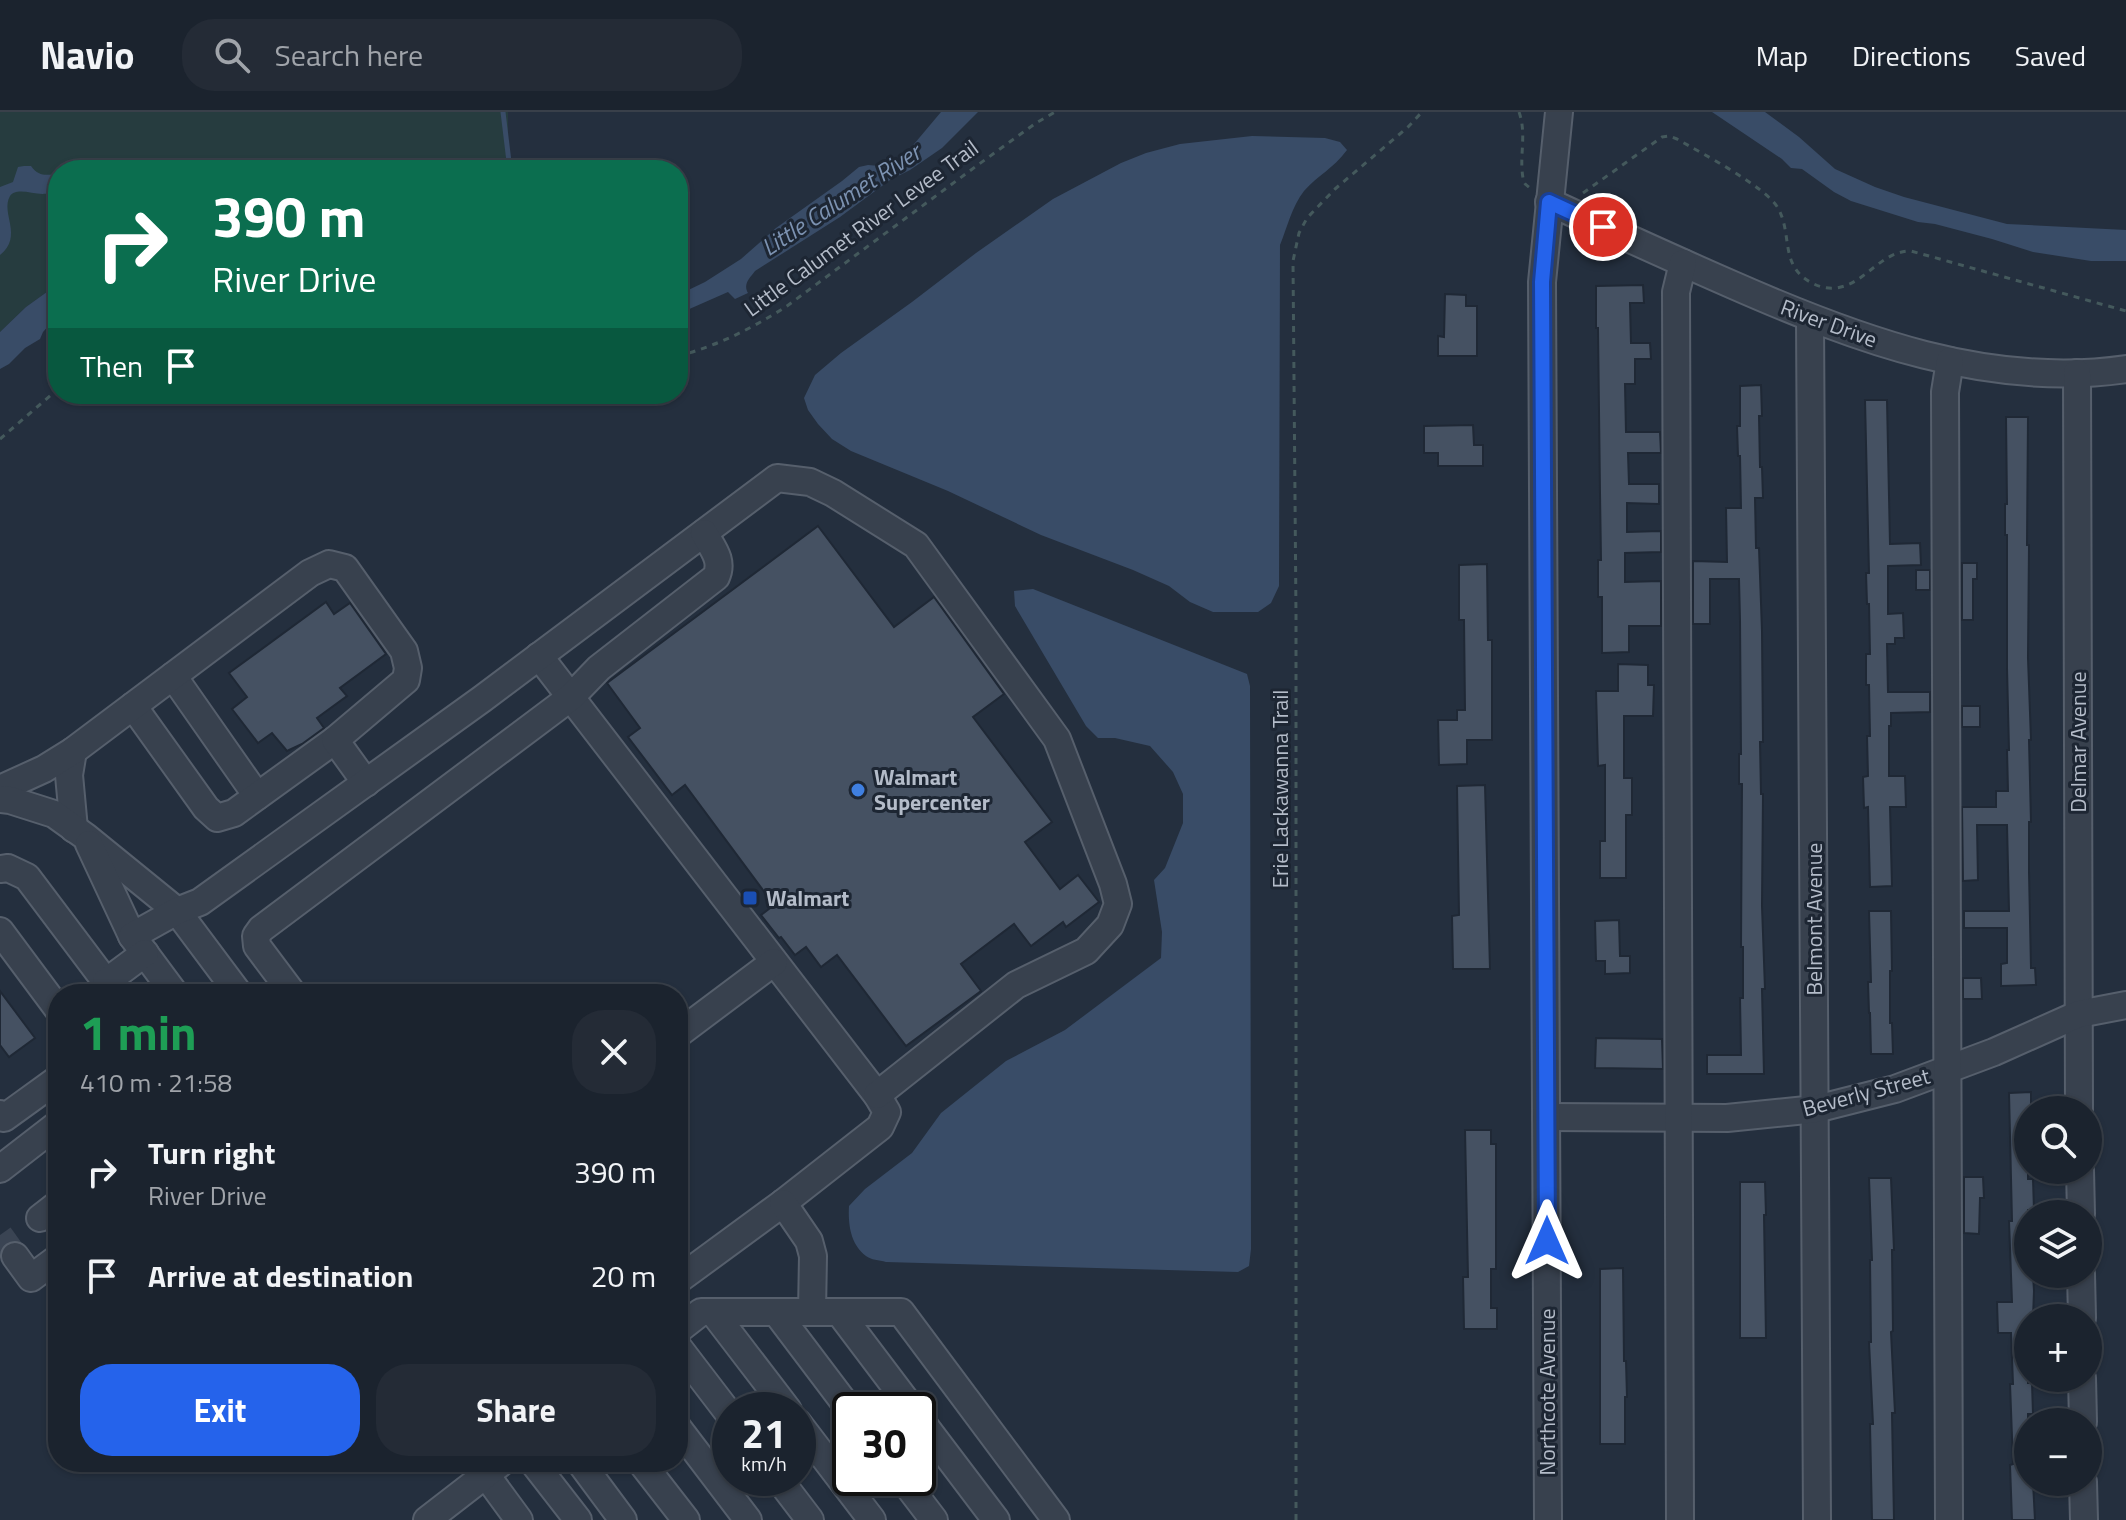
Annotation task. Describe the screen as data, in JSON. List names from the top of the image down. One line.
{"streets":{"street":["River Drive","Delmar Avenue","Belmont Avenue","Beverly Street","Northcote Avenue"],"path":["Little Calumet River Levee Trail","Erie Lackawanna Trail"]},"crossings":[["River Drive","Delmar Avenue"],["River Drive","Belmont Avenue"],["River Drive","Northcote Avenue"],["Delmar Avenue","Beverly Street"],["Belmont Avenue","Beverly Street"],["Beverly Street","Northcote Avenue"]],"water":["Little Calumet River"],"places":{"other":["Walmart Supercenter"],"transit":["Walmart"]},"page":{"header":"Navio","search":"Search here","nav":["Map","Directions","Saved"],"turn":["390 m","River Drive"],"then":"Then","heading":["1 min","410 m · 21:58"],"map_buttons":["+","−"],"list":[{"name":"Turn right","note":"River Drive","value":"390 m"},{"name":"Arrive at destination","value":"20 m"}],"buttons":["Exit","Share"],"speed":"21 km/h","limit":"30"}}
